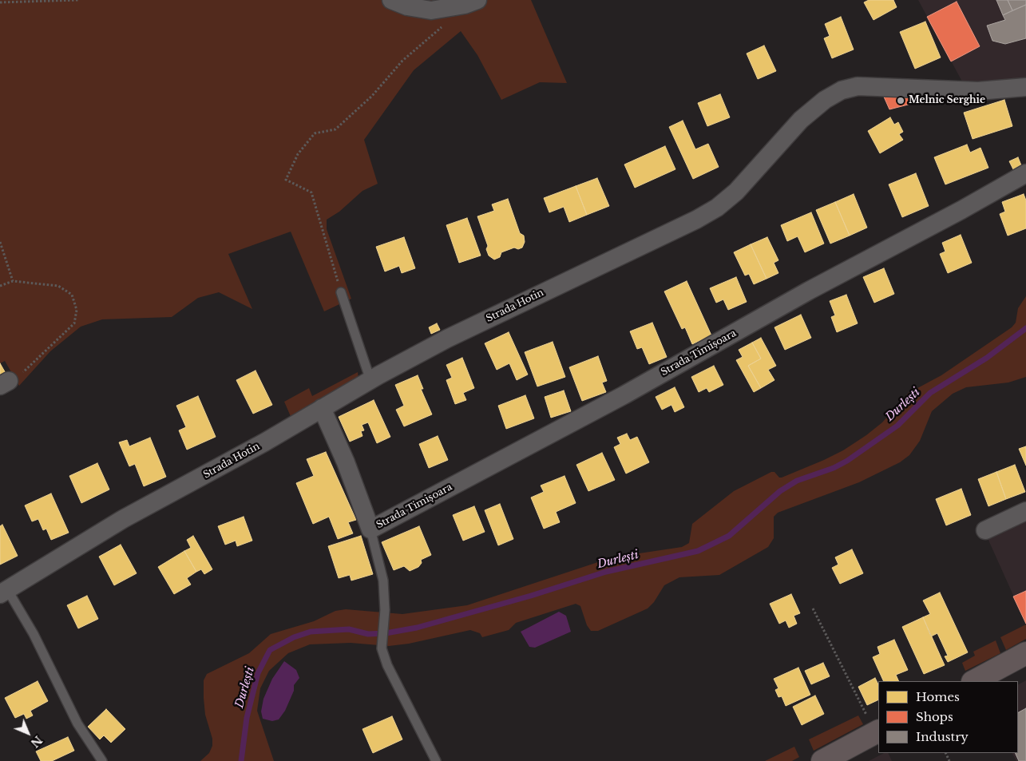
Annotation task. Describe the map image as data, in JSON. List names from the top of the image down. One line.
{"streets":{"street":["Strada Hotin","Strada Timișoara"]},"crossings":[["Strada Hotin","Strada Timișoara"]],"water":["Durlești"],"places":["Melnic Serghie"],"legend":["Homes","Shops","Industry"],"north":"bottom right"}
